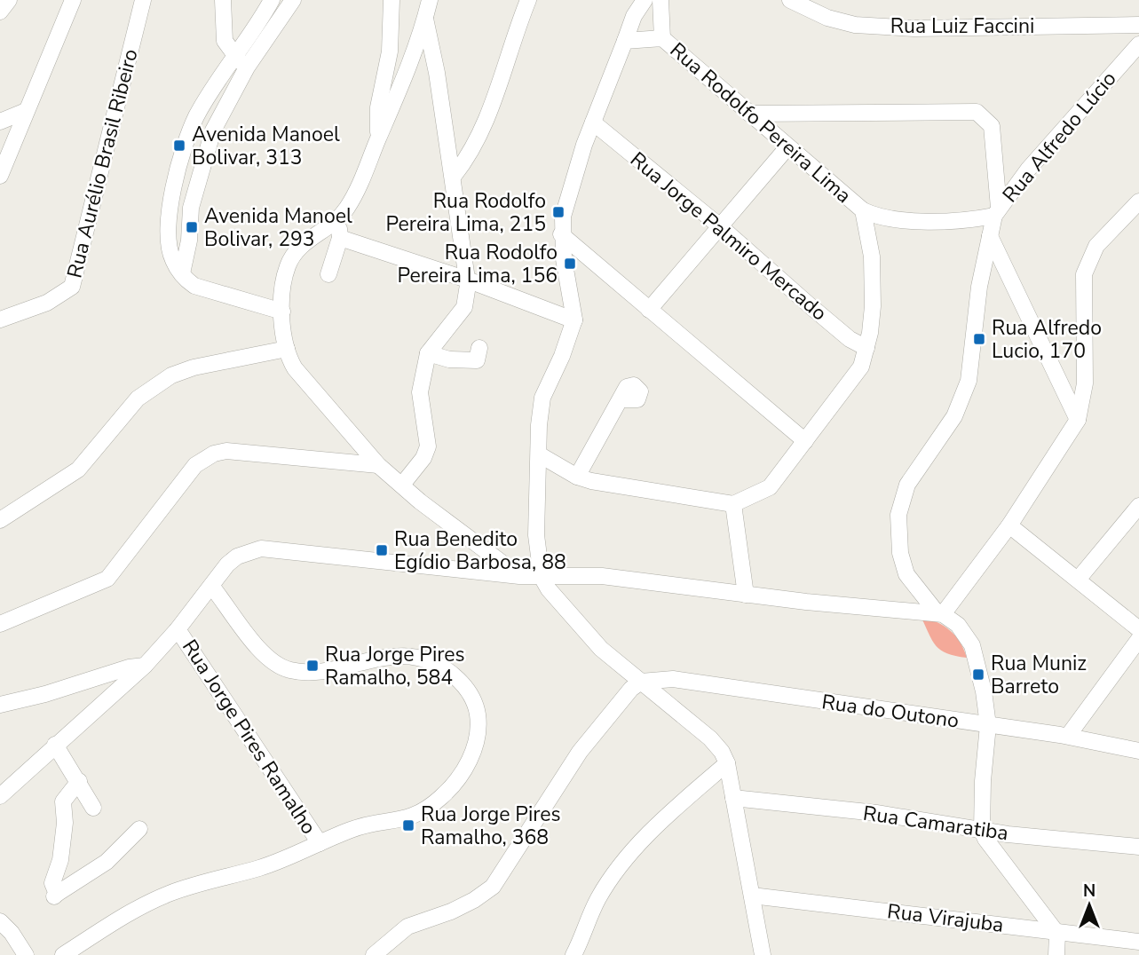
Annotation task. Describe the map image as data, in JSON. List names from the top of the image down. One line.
{"streets":{"street":["Rua Luiz Faccini","Rua Rodolfo Pereira Lima","Rua Alfredo Lúcio","Rua Aurélio Brasil Ribeiro","Rua Jorge Palmiro Mercado","Rua do Outono","Rua Jorge Pires Ramalho","Rua Camaratiba","Rua Virajuba"]},"crossings":[["Rua Rodolfo Pereira Lima","Rua Jorge Palmiro Mercado"]],"places":{"transit":["Avenida Manoel Bolivar, 313","Rua Rodolfo Pereira Lima, 215","Avenida Manoel Bolivar, 293","Rua Rodolfo Pereira Lima, 156","Rua Alfredo Lucio, 170","Rua Benedito Egídio Barbosa, 88","Rua Jorge Pires Ramalho, 584","Rua Muniz Barreto","Rua Jorge Pires Ramalho, 368"]},"north":"top"}
